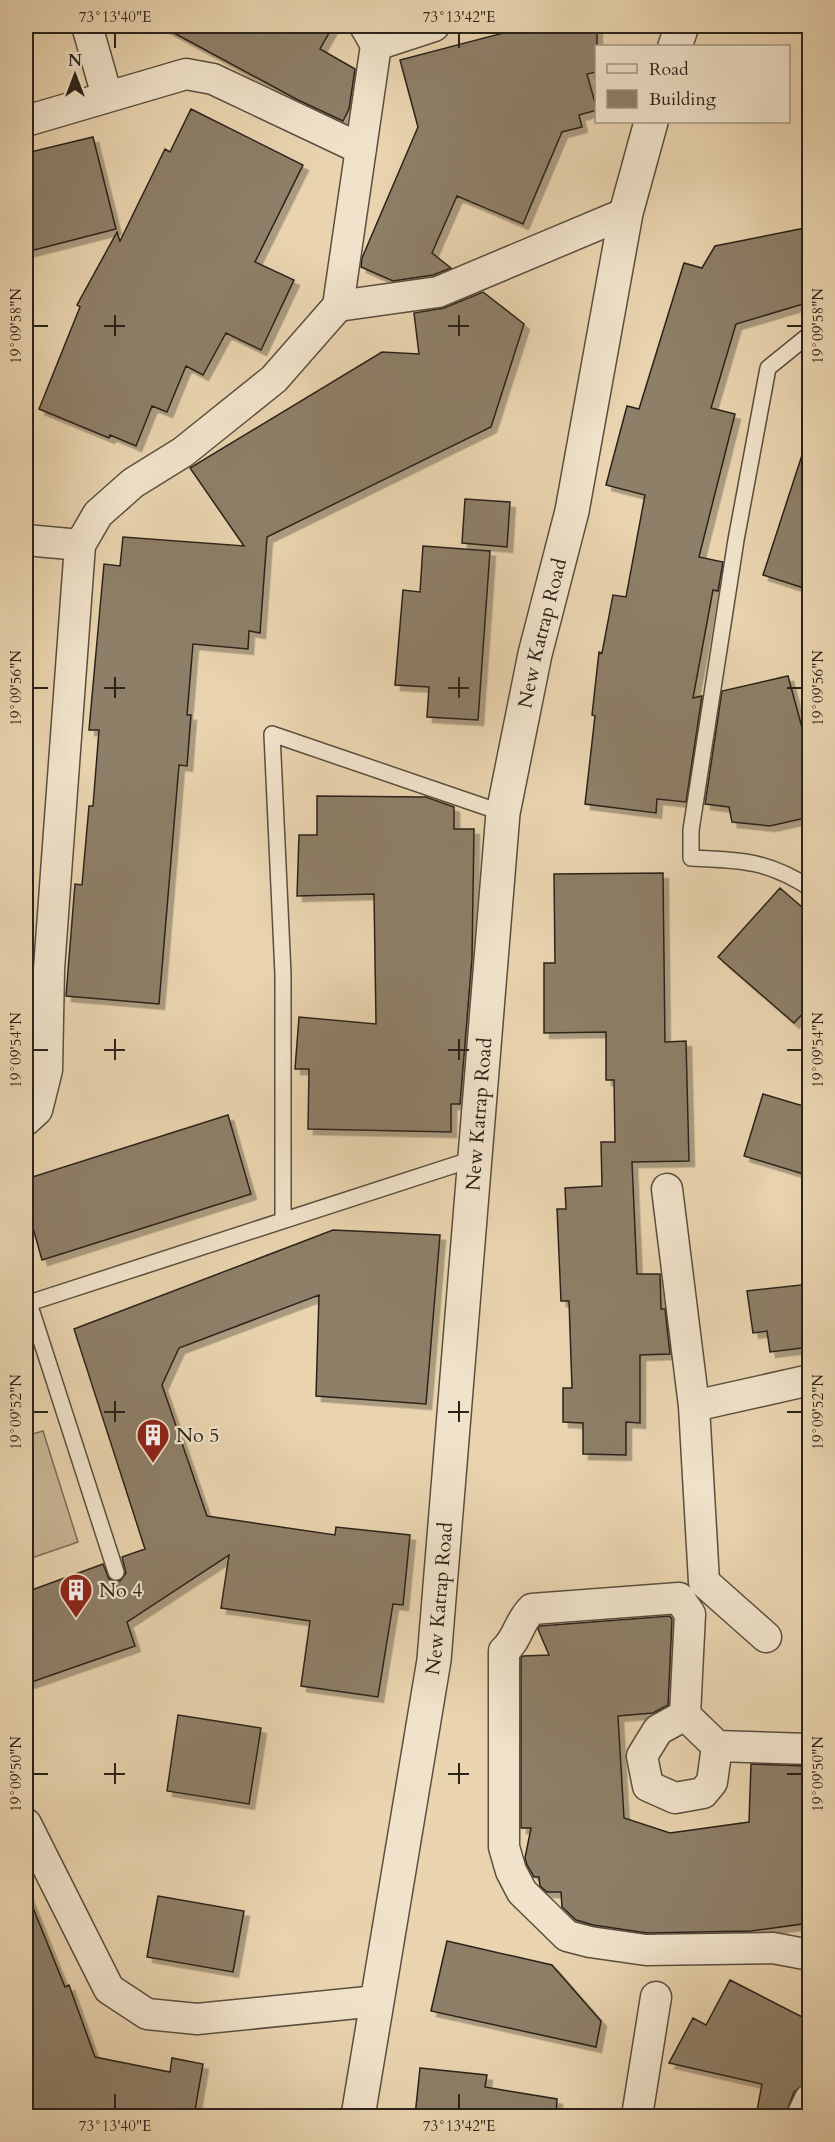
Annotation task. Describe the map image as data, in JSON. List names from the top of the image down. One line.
{"streets":{"street":["New Katrap Road"]},"places":{"building":["No 5","No 4"]},"legend":["Road","Building"],"north":"top","coordinates":["73°13'40\"E","73°13'42\"E","19°09'58\"N","19°09'56\"N","19°09'54\"N","19°09'52\"N","19°09'50\"N"]}
